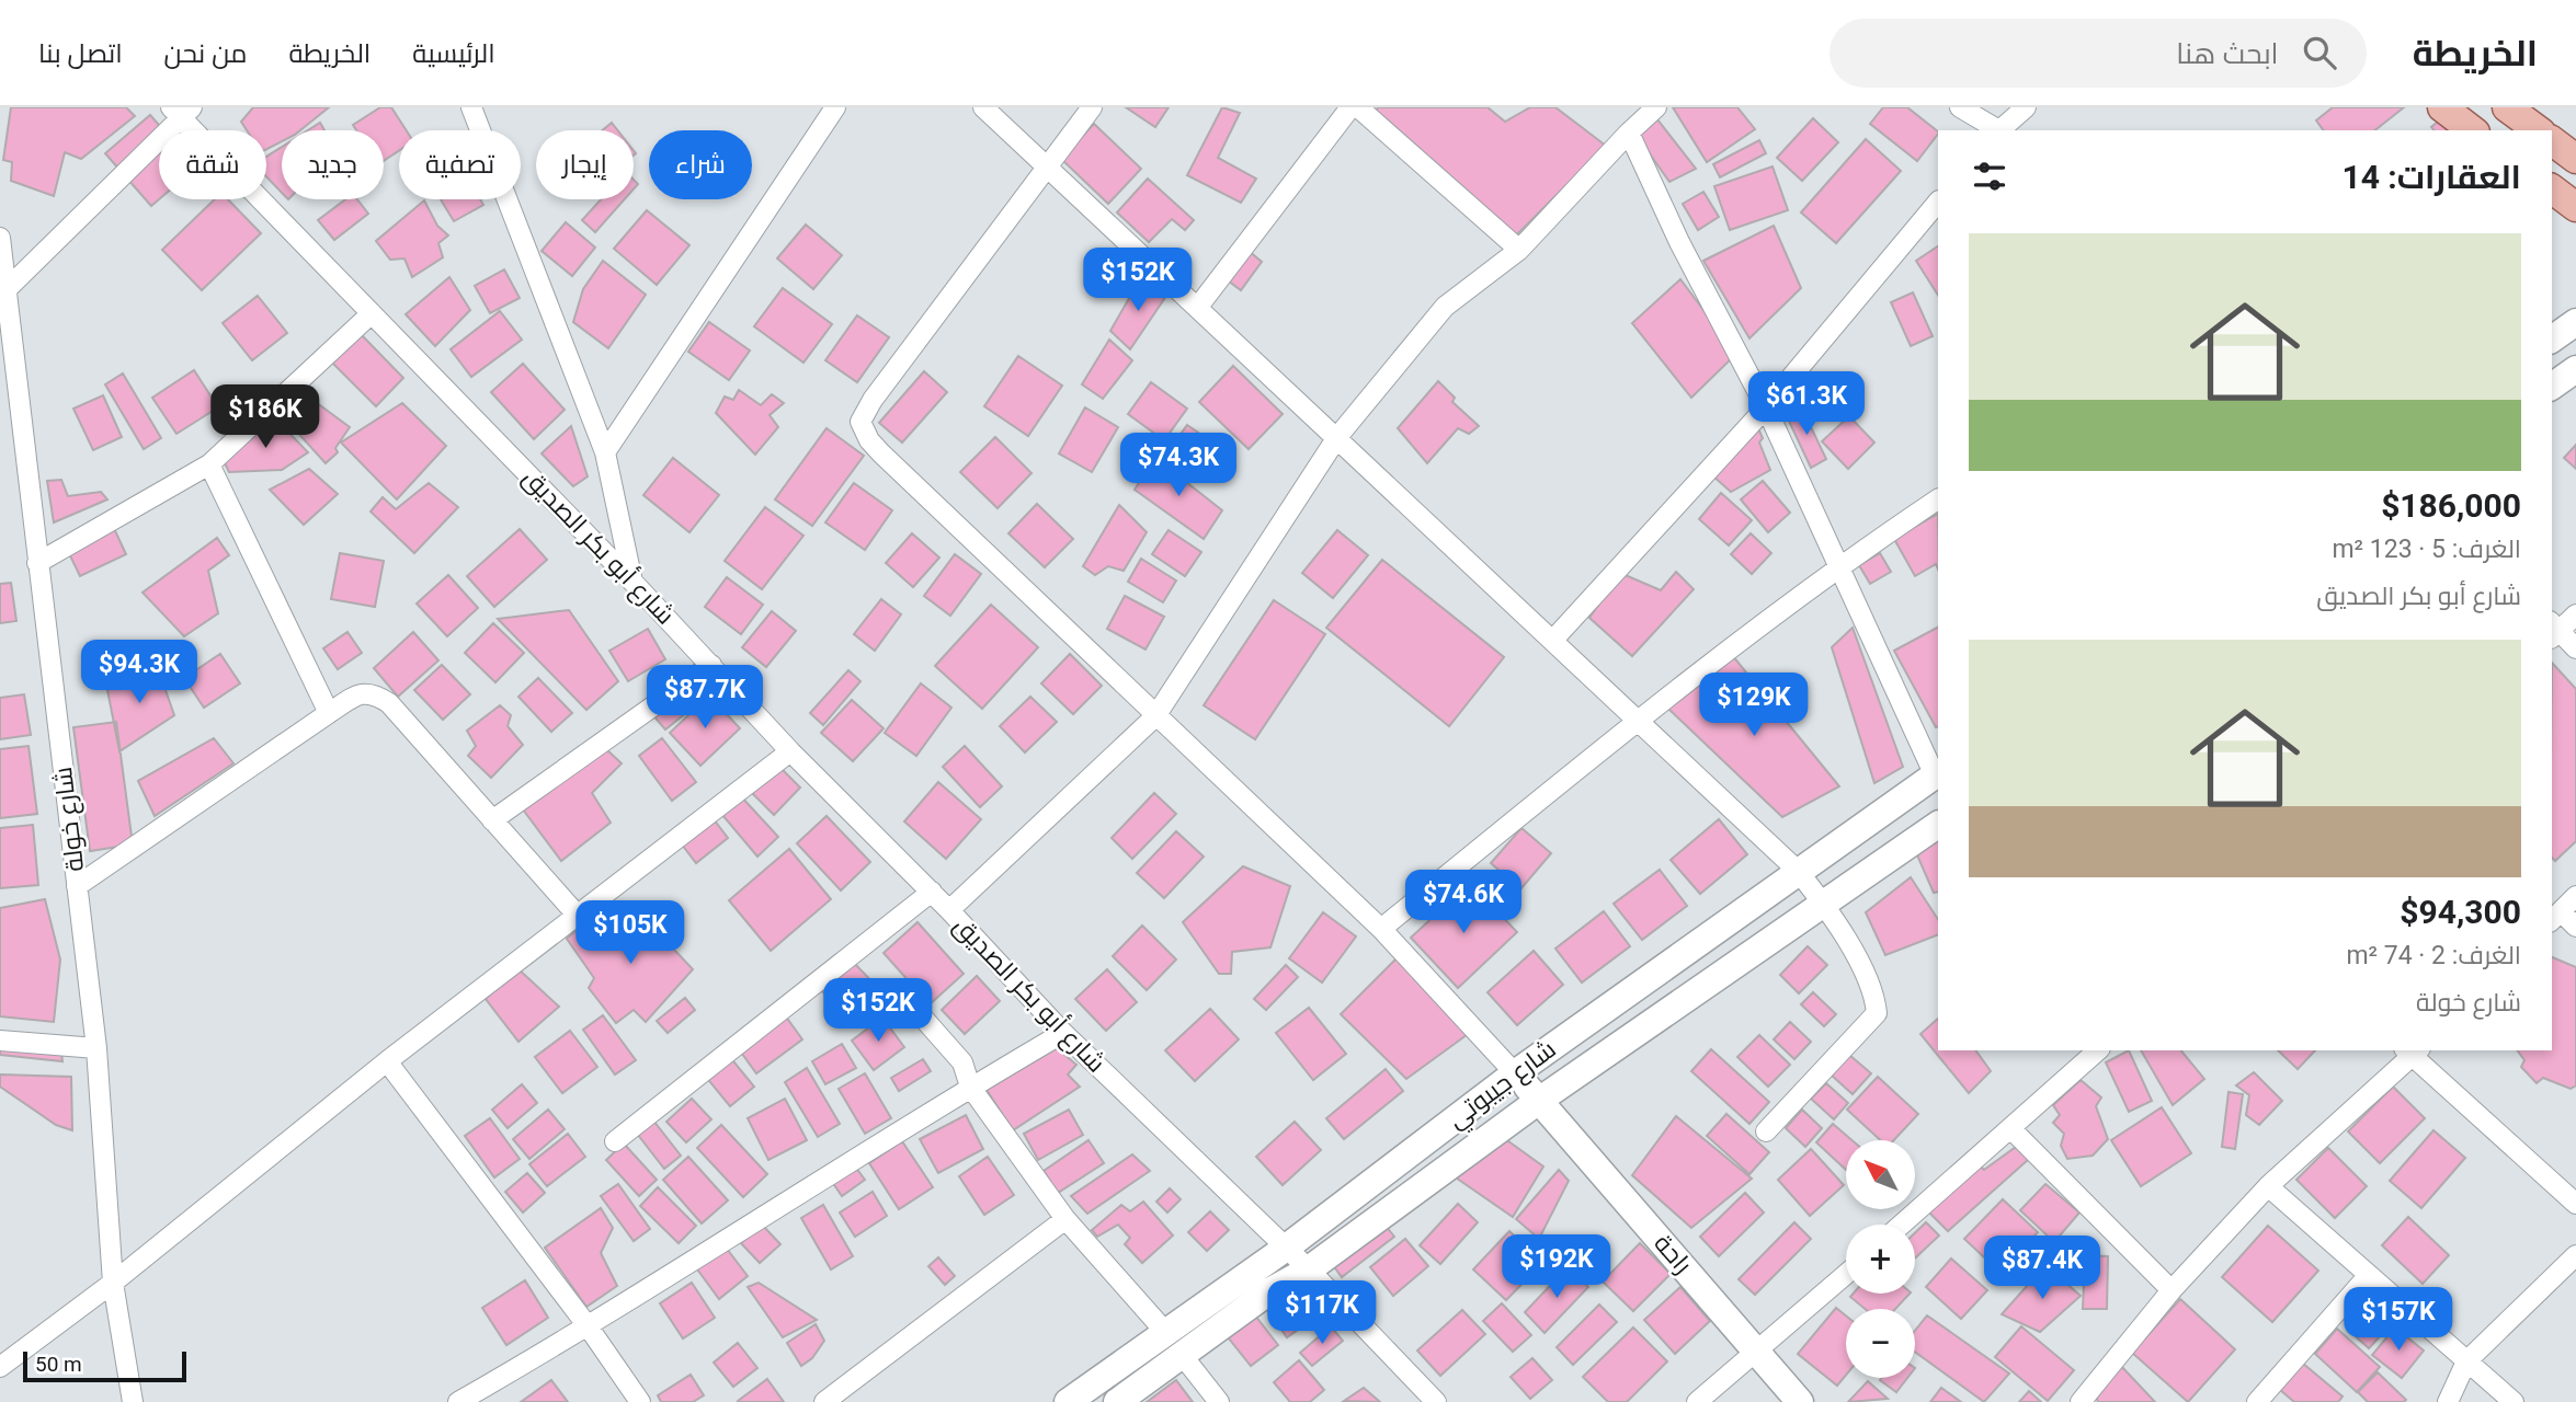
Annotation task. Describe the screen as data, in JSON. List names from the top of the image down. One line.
{"streets":{"street":["شارع أبو بكر الصديق","شارع خولة","شارع جيبوتي","راحة"]},"crossings":[["شارع أبو بكر الصديق","شارع جيبوتي"],["شارع جيبوتي","راحة"]],"scale_bar":"50 m","north":"top left","page":{"header":"الخريطة","search":"ابحث هنا","nav":["الرئيسية","الخريطة","من نحن","اتصل بنا"],"chip":["شراء","إيجار","تصفية","جديد","شقة"],"heading":"العقارات: 14","list":[{"name":"$186,000","note":"الغرف: 5 · 123 m² · شارع أبو بكر الصديق"},{"name":"$94,300","note":"الغرف: 2 · 74 m² · شارع خولة"}],"price":["$152K","$61.3K","$186K","$74.3K","$94.3K","$87.7K","$129K","$74.6K","$105K","$152K","$192K","$87.4K","$117K","$157K"],"map_buttons":["+","−"],"scale":"50 m"}}
